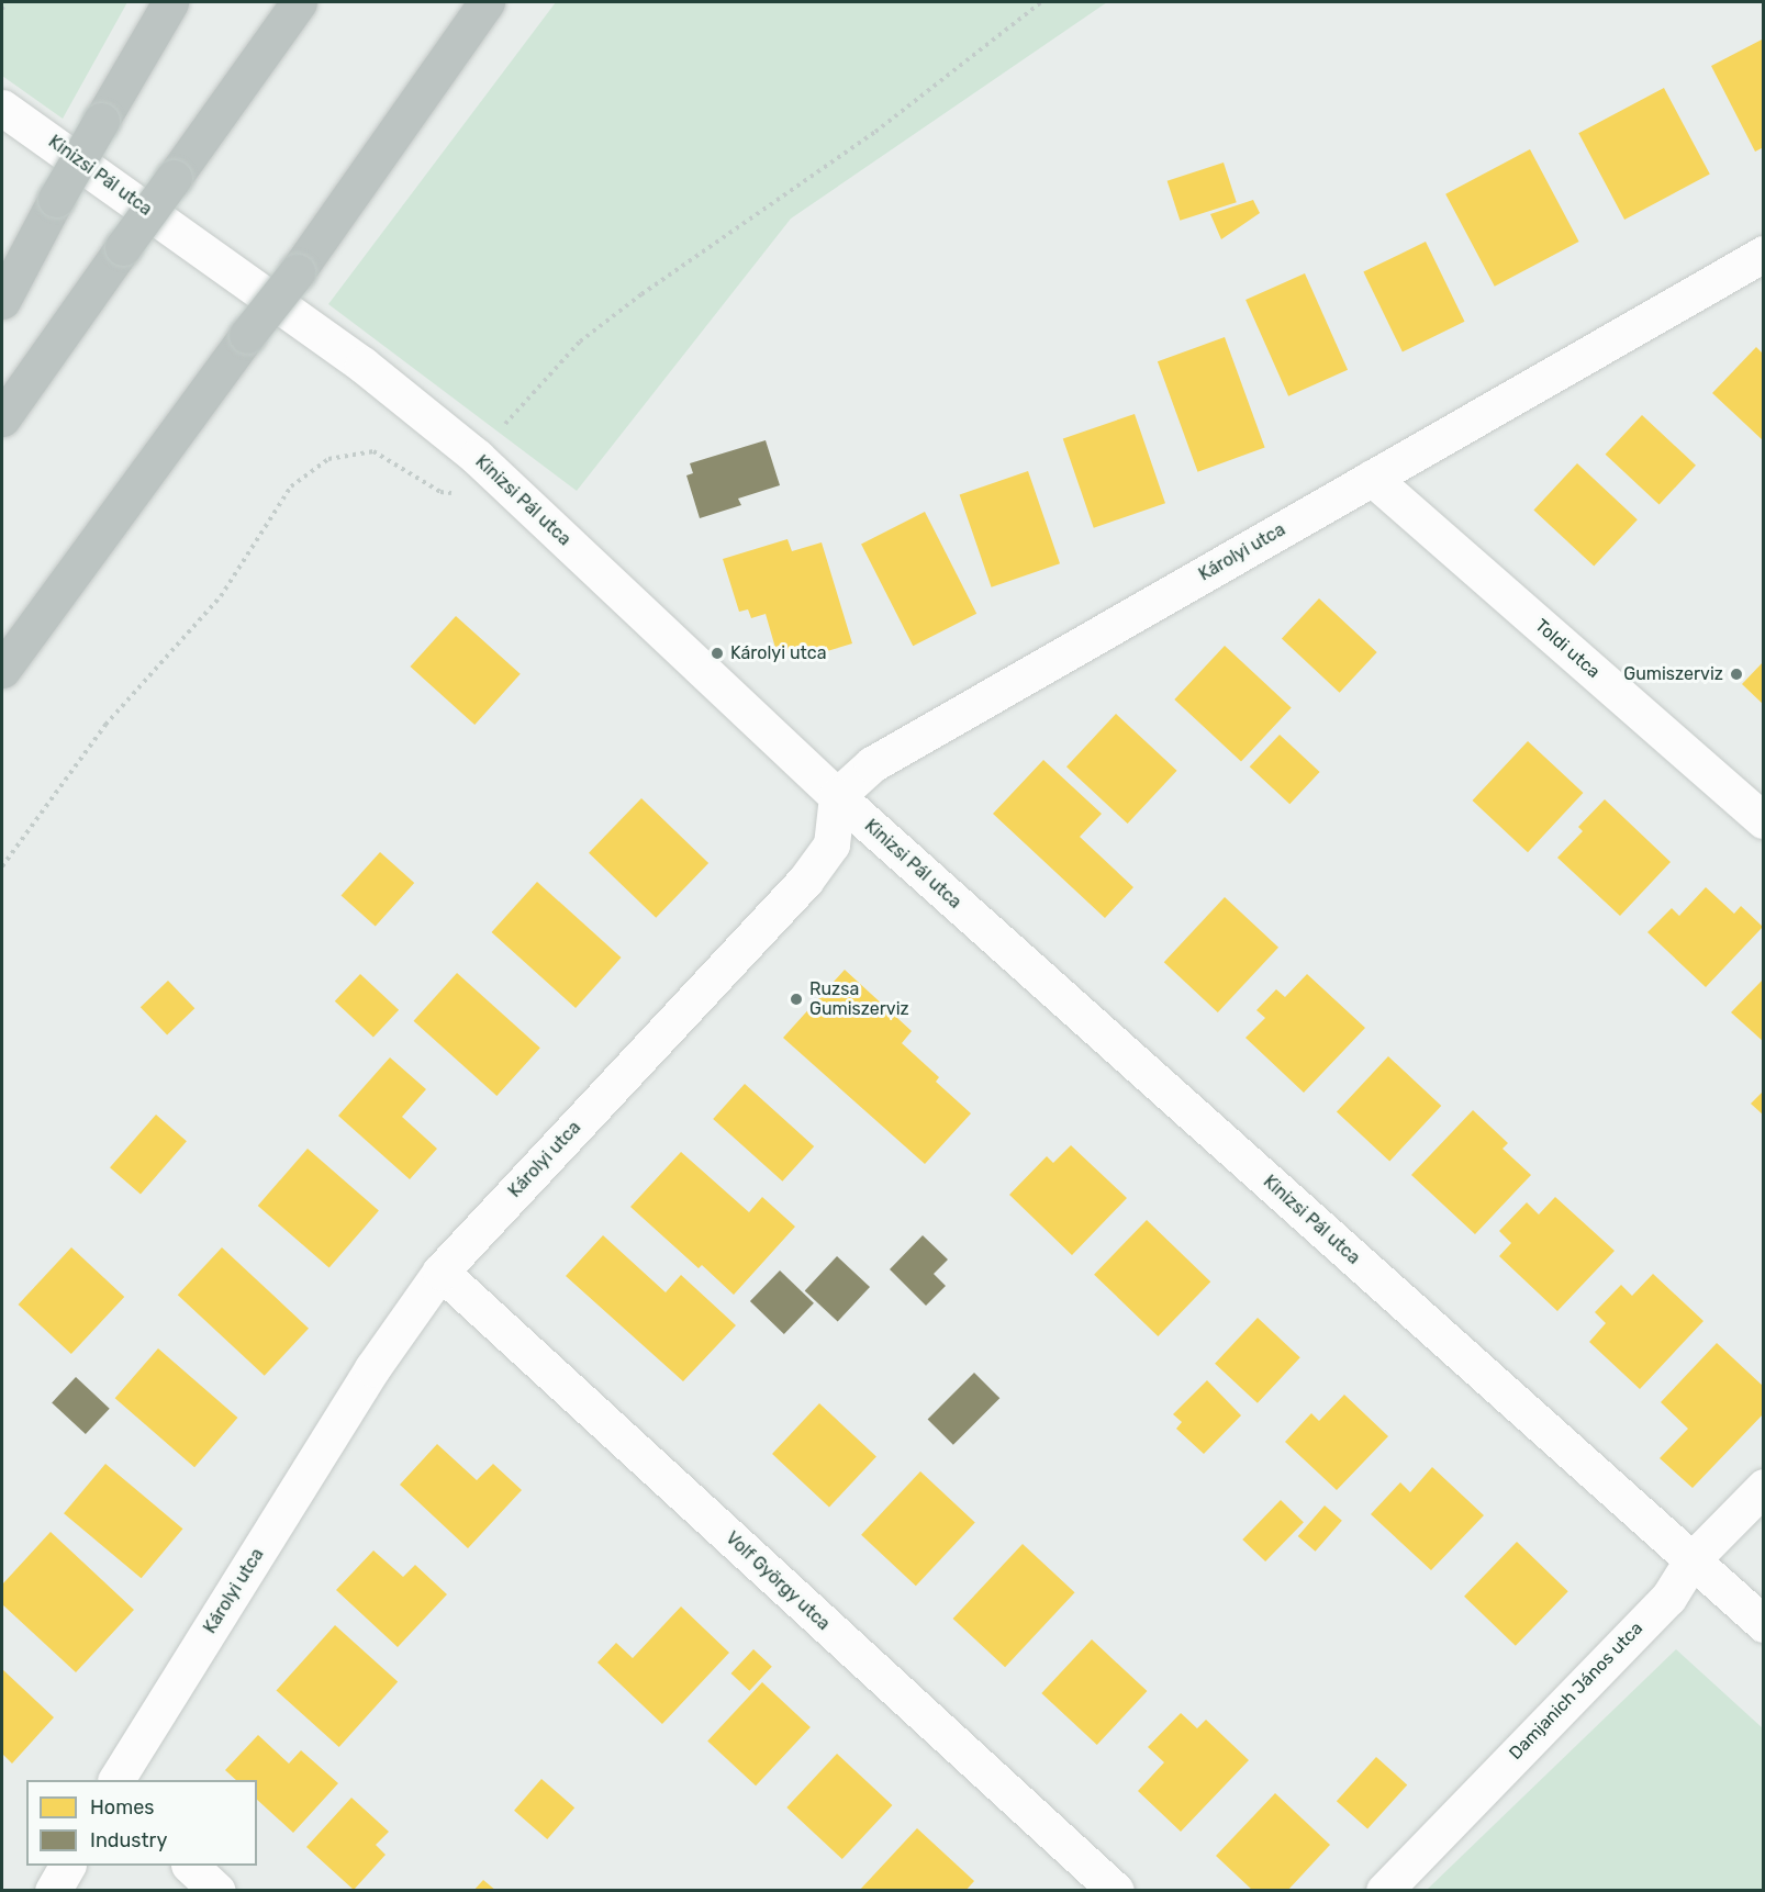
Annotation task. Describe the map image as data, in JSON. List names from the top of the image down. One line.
{"streets":{"street":["Kinizsi Pál utca","Károlyi utca","Toldi utca","Volf György utca","Damjanich János utca"]},"crossings":[["Kinizsi Pál utca","Károlyi utca"],["Kinizsi Pál utca","Damjanich János utca"],["Károlyi utca","Toldi utca"],["Károlyi utca","Volf György utca"]],"places":["Károlyi utca","Gumiszerviz","Ruzsa Gumiszerviz"],"legend":["Homes","Industry"]}
